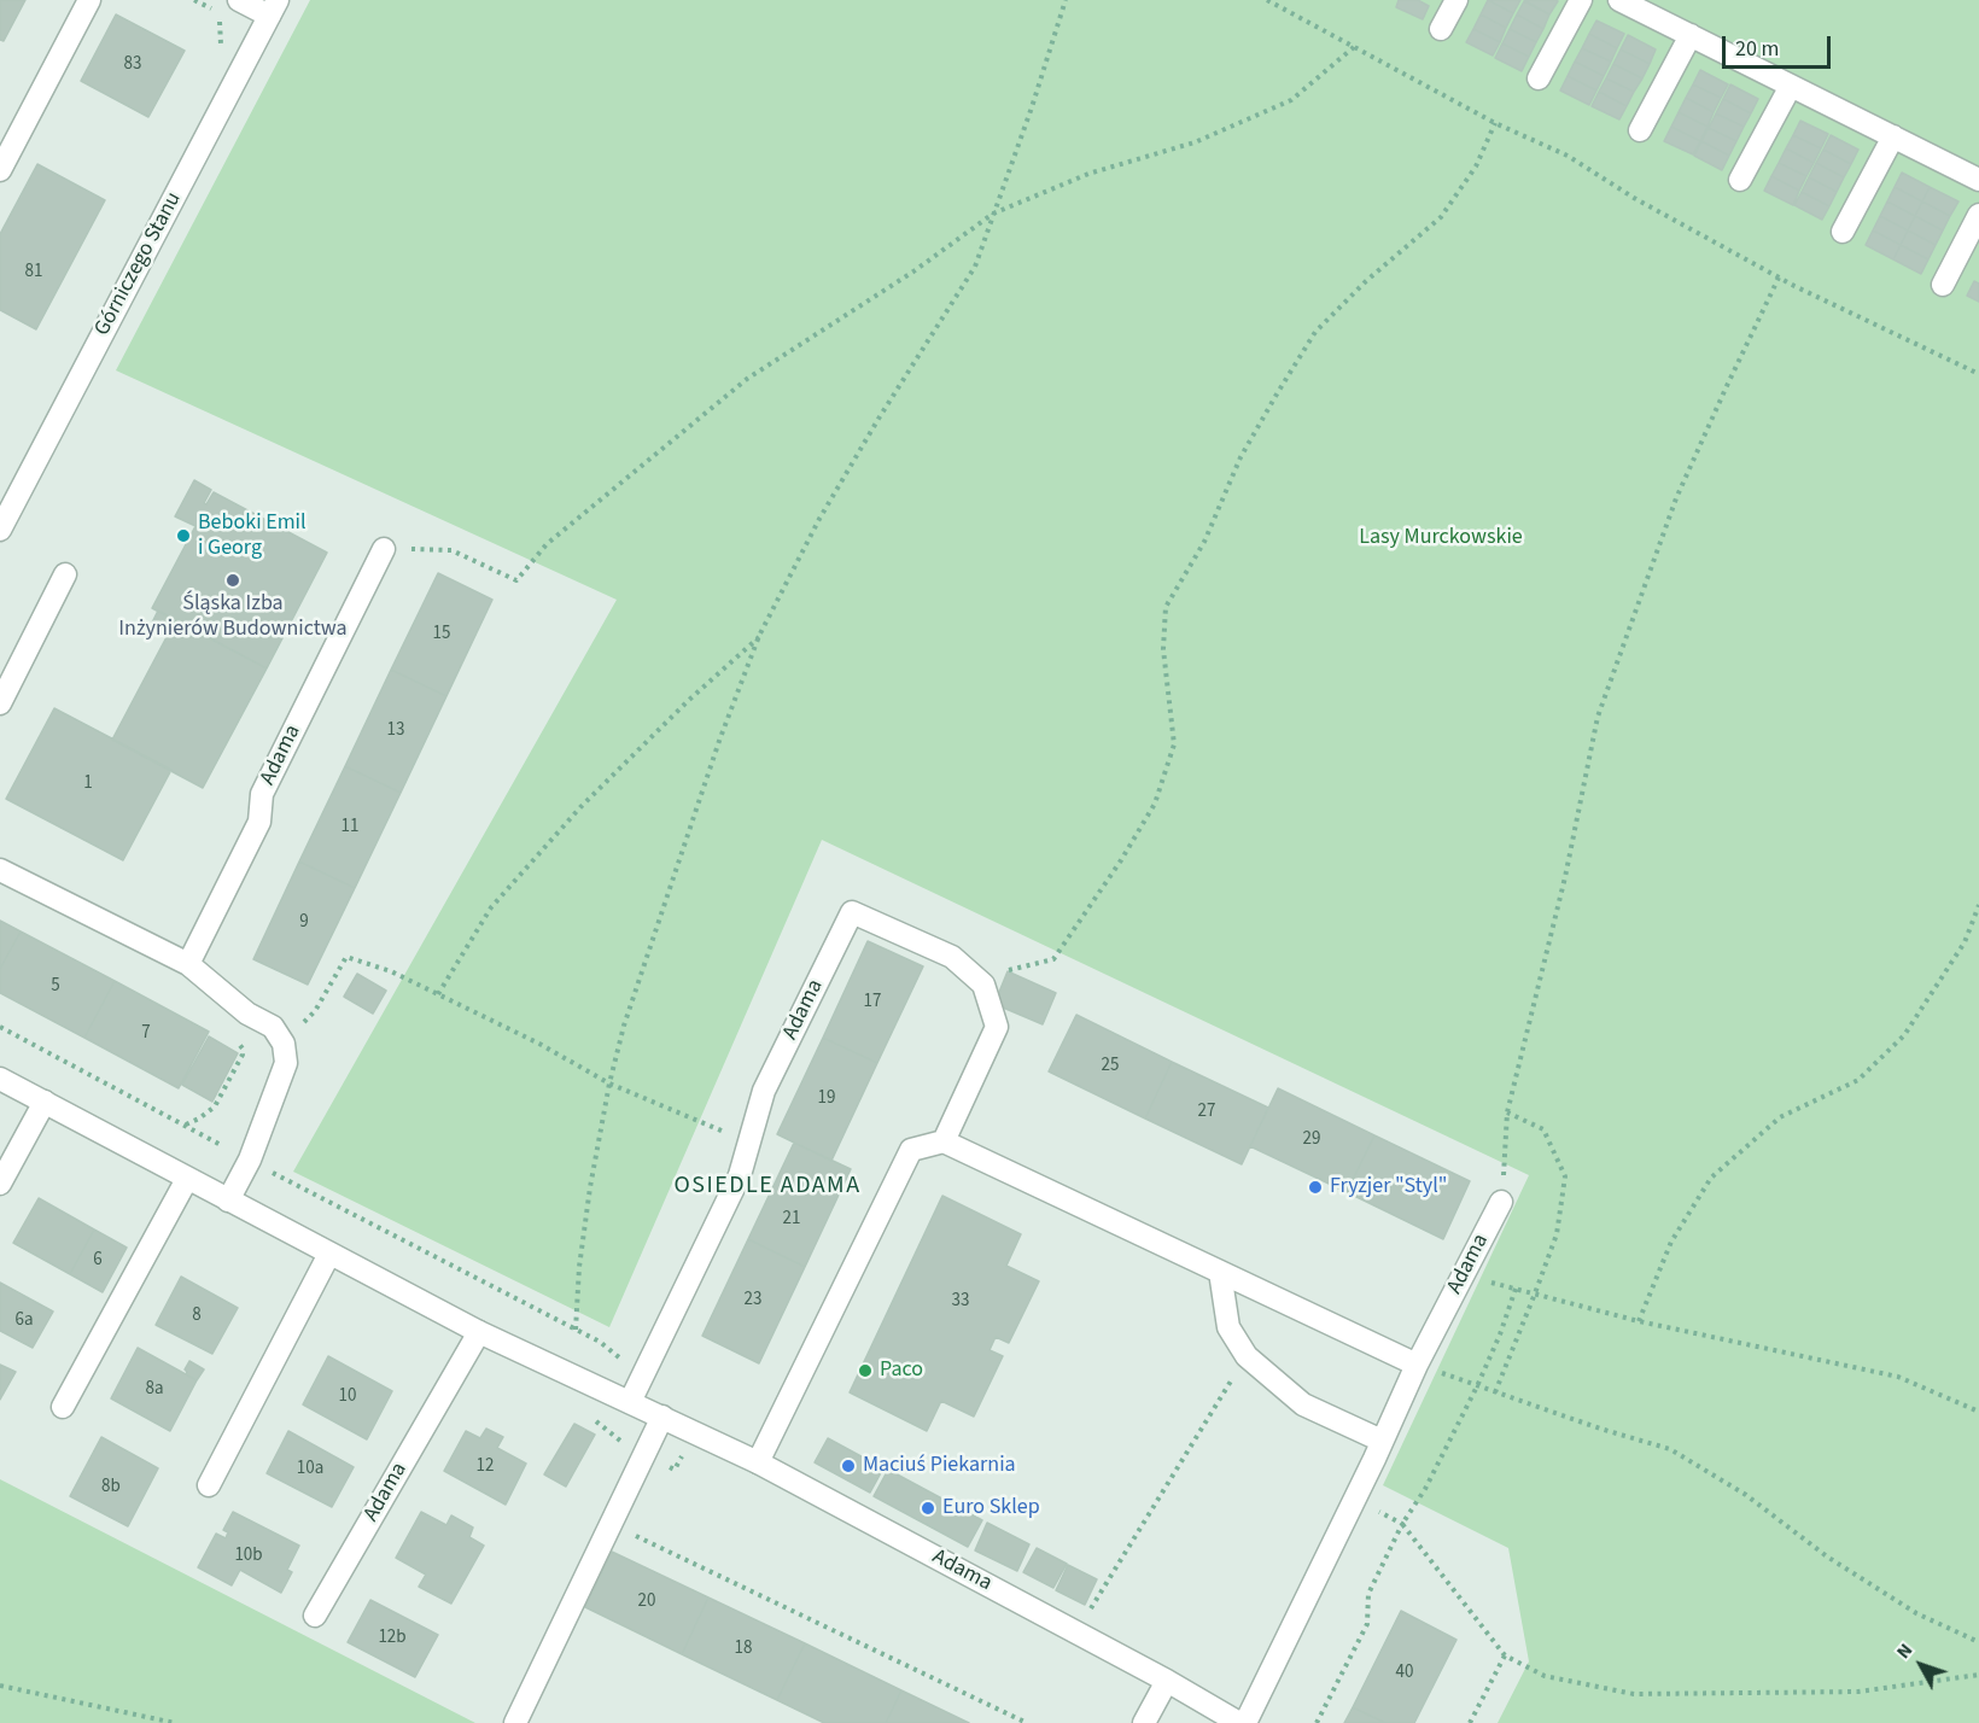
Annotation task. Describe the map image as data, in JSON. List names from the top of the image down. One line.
{"streets":{"street":["Górniczego Stanu","Adama"]},"districts":["OSIEDLE ADAMA"],"parks":["Lasy Murckowskie"],"places":["Beboki Emil i Georg","Śląska Izba Inżynierów Budownictwa","Fryzjer \"Styl\"","Paco","Maciuś Piekarnia","Euro Sklep"],"house_numbers":["83","81","15","13","1","11","9","5","17","7","25","19","27","29","21","6","23","33","8","6a","8a","10","12","10a","8b","10b","20","12b","18","40"],"scale_bar":"20 m","north":"top left"}
